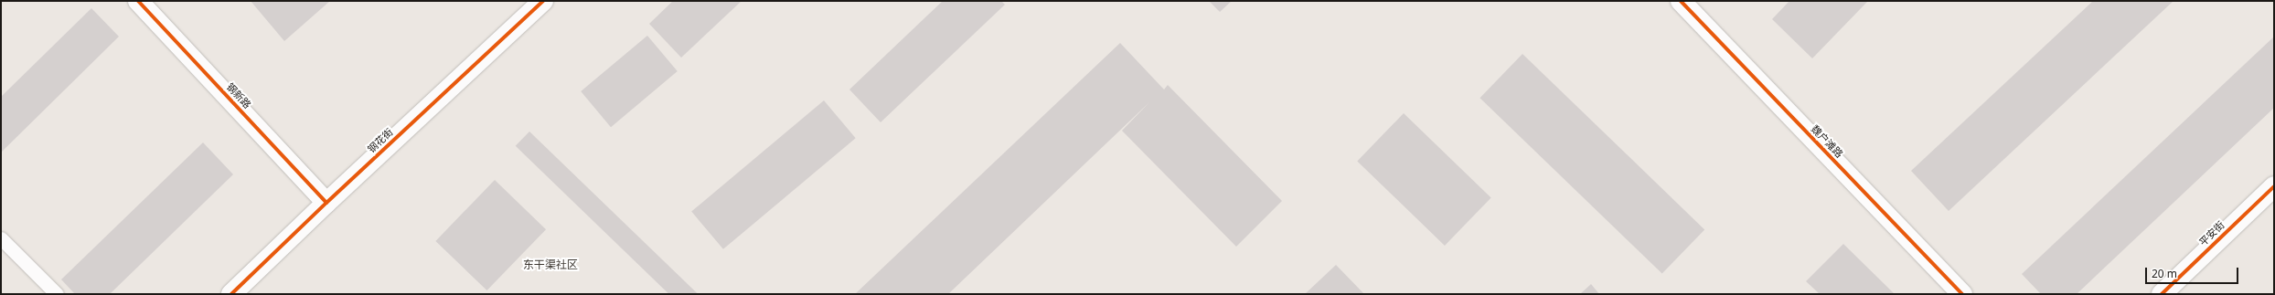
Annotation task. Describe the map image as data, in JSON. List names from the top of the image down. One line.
{"streets":{"street":["钢新路","钢花街","魏户滩路","平安街"]},"crossings":[["钢新路","钢花街"]],"districts":["东干渠社区"],"scale_bar":"20 m"}
